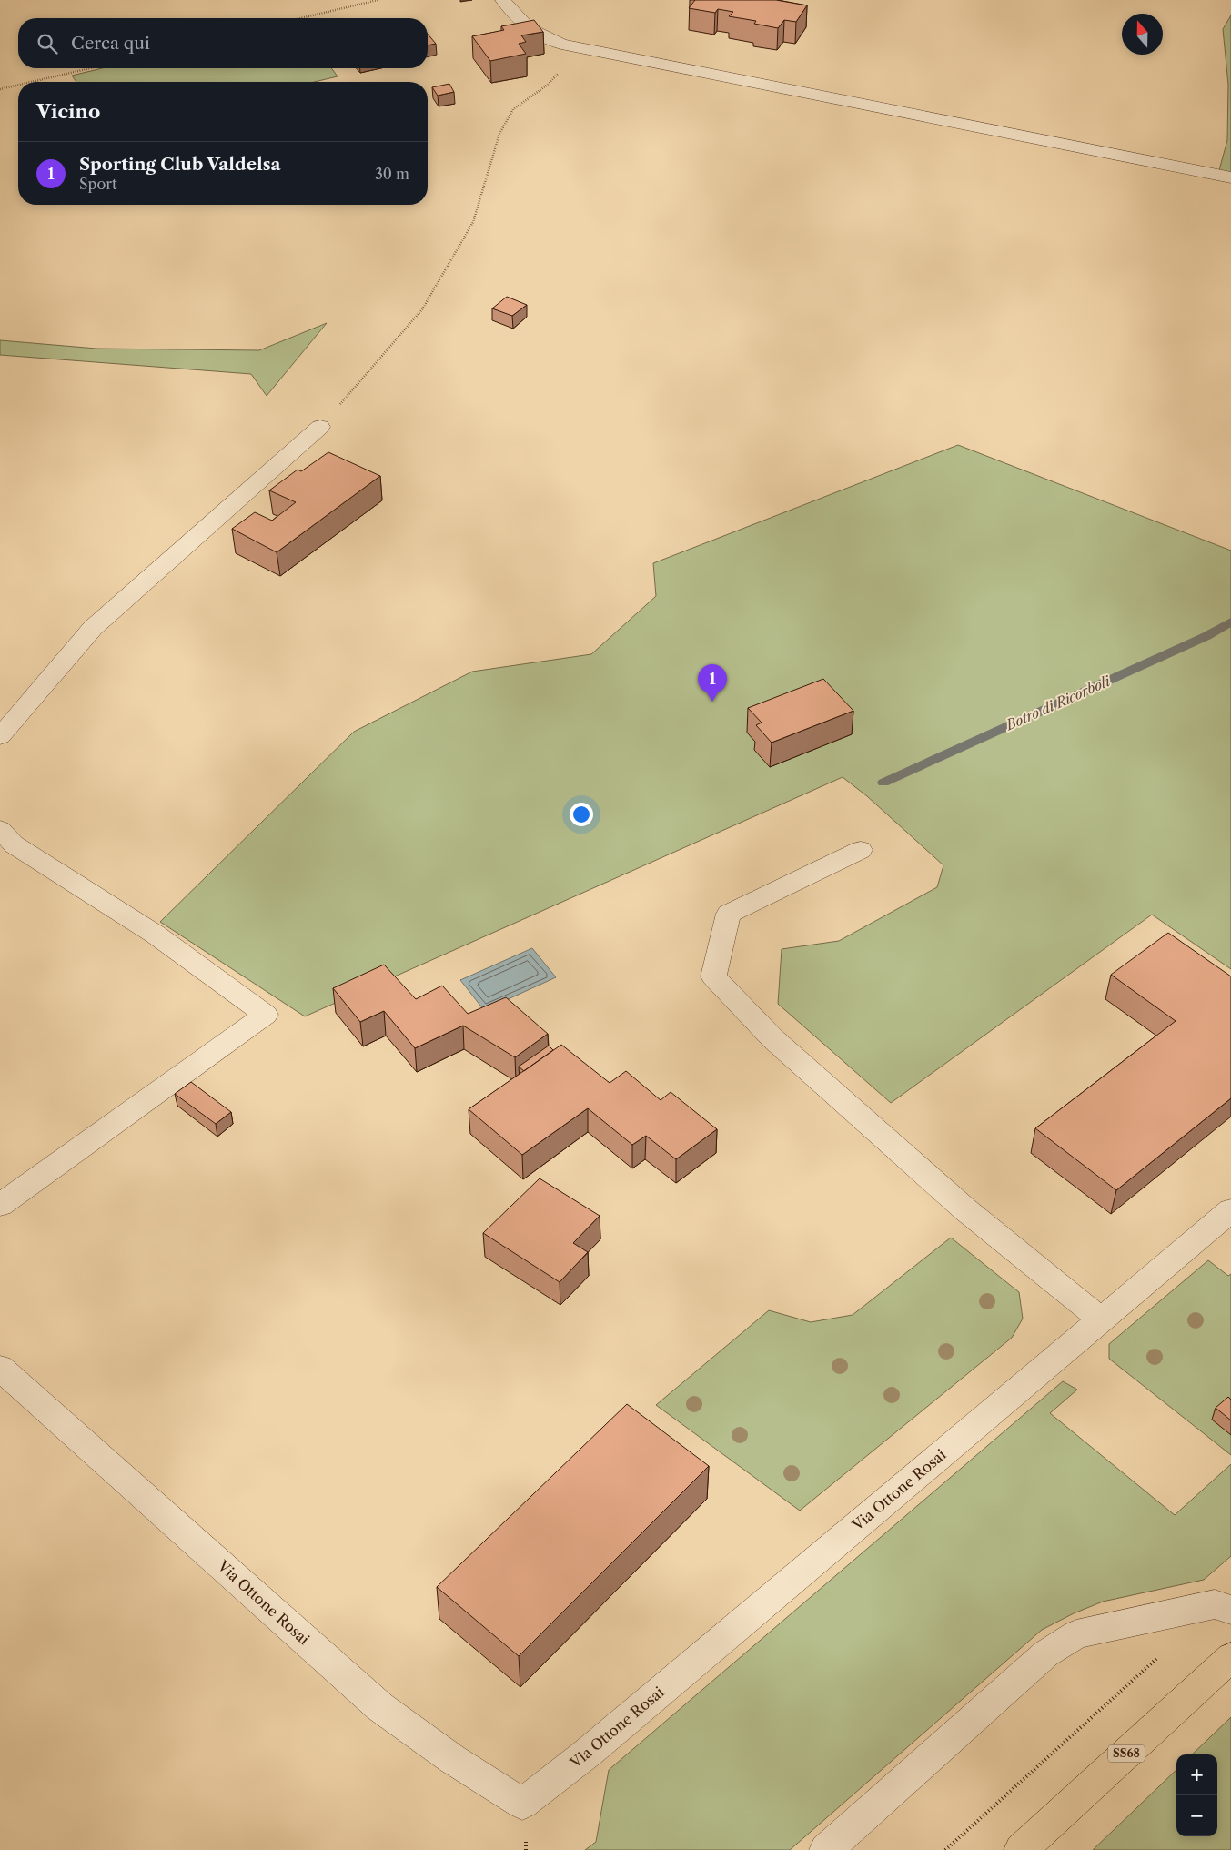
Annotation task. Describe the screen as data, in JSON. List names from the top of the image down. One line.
{"streets":{"main road":["SS68"],"street":["Via Ottone Rosai"]},"water":["Botro di Ricorboli"],"north":"top","page":{"search":"Cerca qui","heading":"Vicino","list":[{"mark":"1","name":"Sporting Club Valdelsa","note":"Sport","value":"30 m"}],"pins":"1","map_buttons":["+","−"]}}
